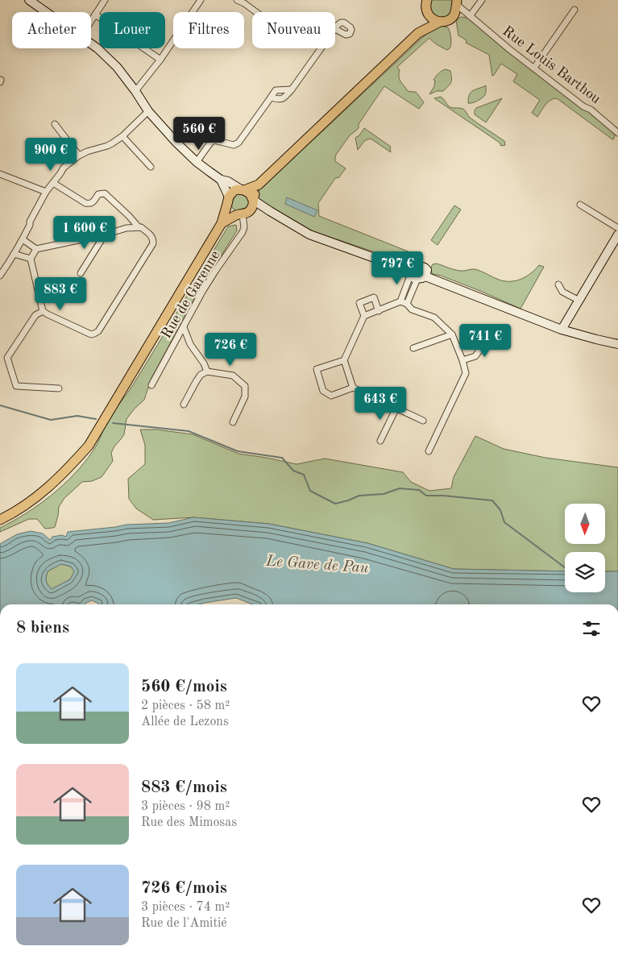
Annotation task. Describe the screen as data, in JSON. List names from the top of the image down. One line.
{"streets":{"street":["Rue Louis Barthou","Rue de Garenne"]},"water":["Le Gave de Pau"],"north":"bottom","page":{"chip":["Acheter","Louer","Filtres","Nouveau"],"price":["560 €","900 €","1 600 €","797 €","883 €","741 €","726 €","643 €"],"heading":"8 biens","list":[{"name":"560 €/mois","note":"2 pièces · 58 m² · Allée de Lezons"},{"name":"883 €/mois","note":"3 pièces · 98 m² · Rue des Mimosas"},{"name":"726 €/mois","note":"3 pièces · 74 m² · Rue de l'Amitié"}]}}
